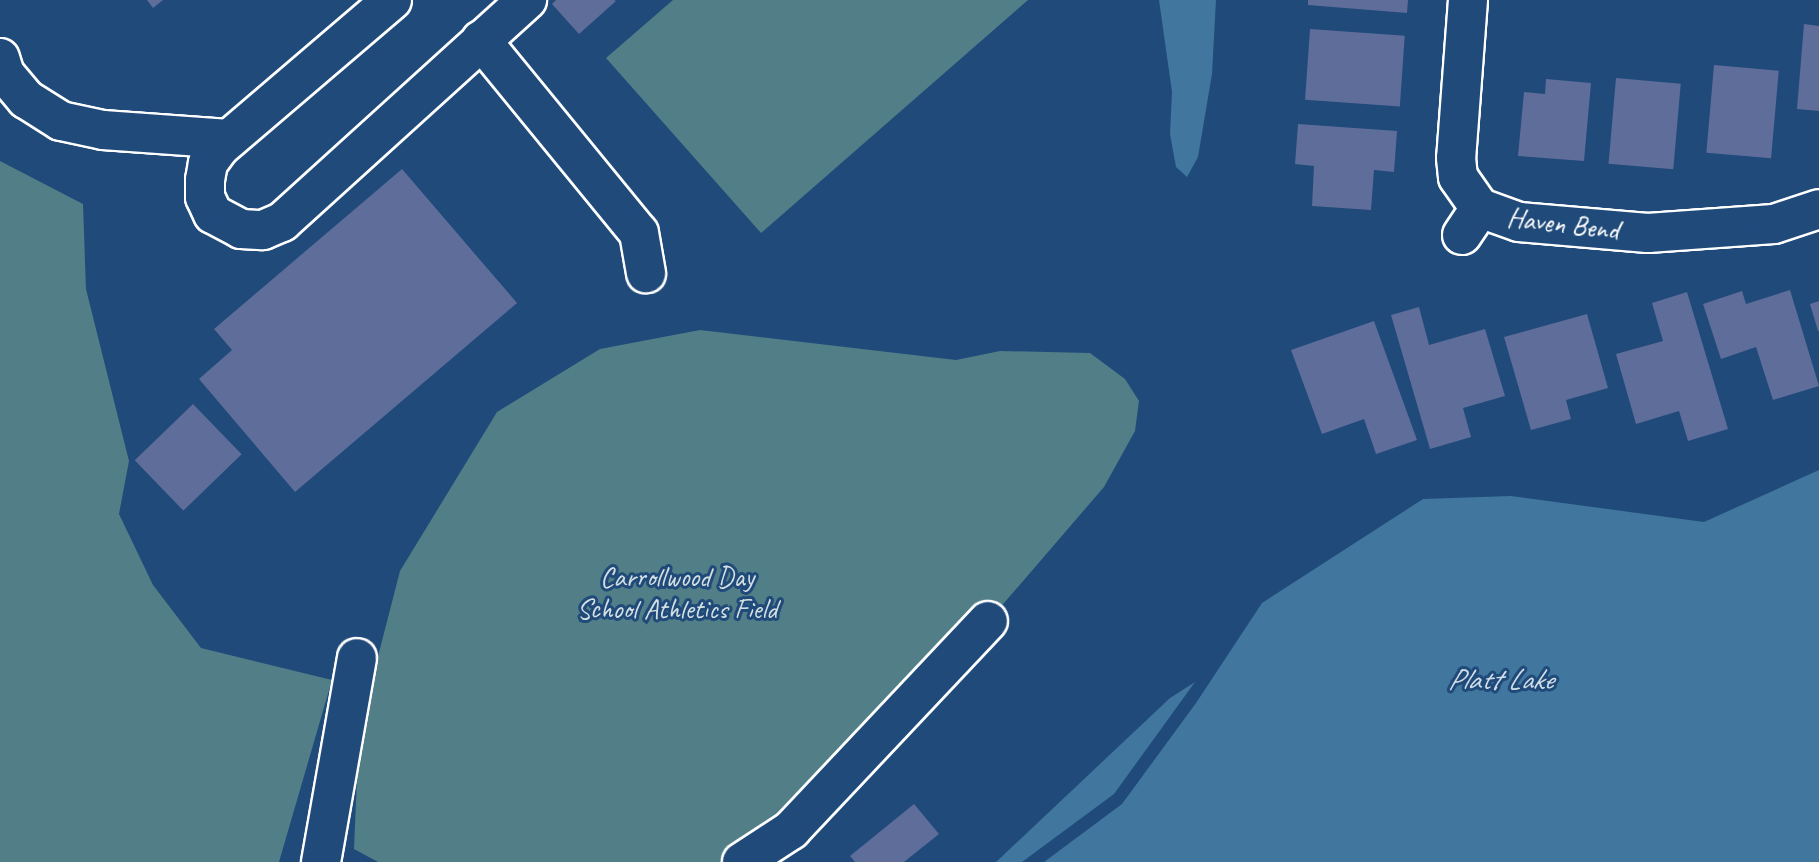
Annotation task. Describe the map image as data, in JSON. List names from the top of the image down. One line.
{"streets":{"street":["Haven Bend"]},"water":["Platt Lake"],"parks":["Carrollwood Day School Athletics Field"]}
